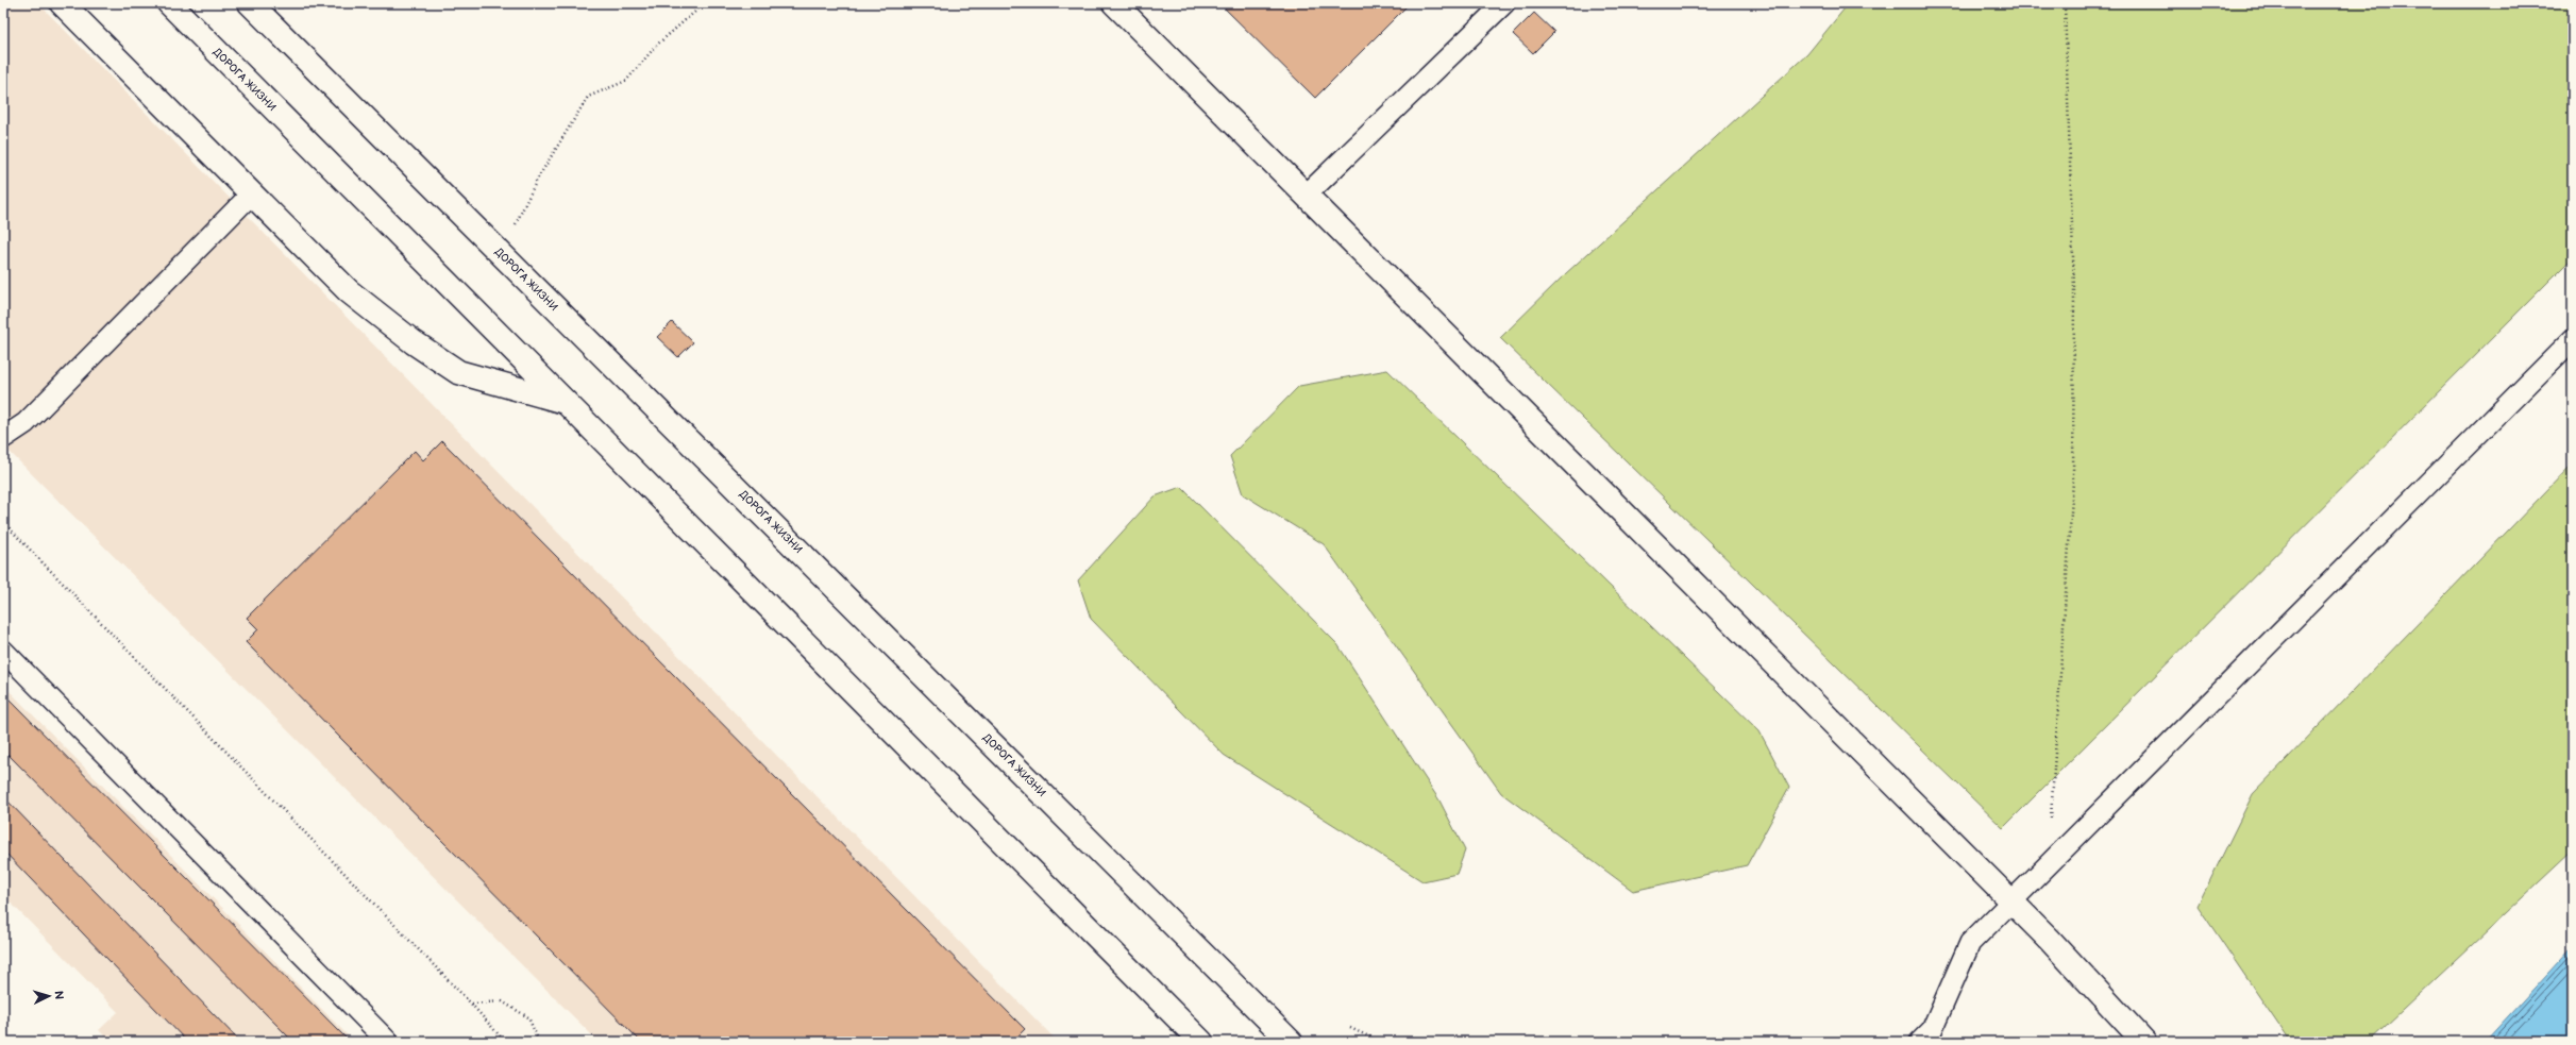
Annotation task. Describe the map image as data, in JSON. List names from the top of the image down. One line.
{"streets":{"main road":["ДОРОГА ЖИЗНИ"]},"north":"right"}
